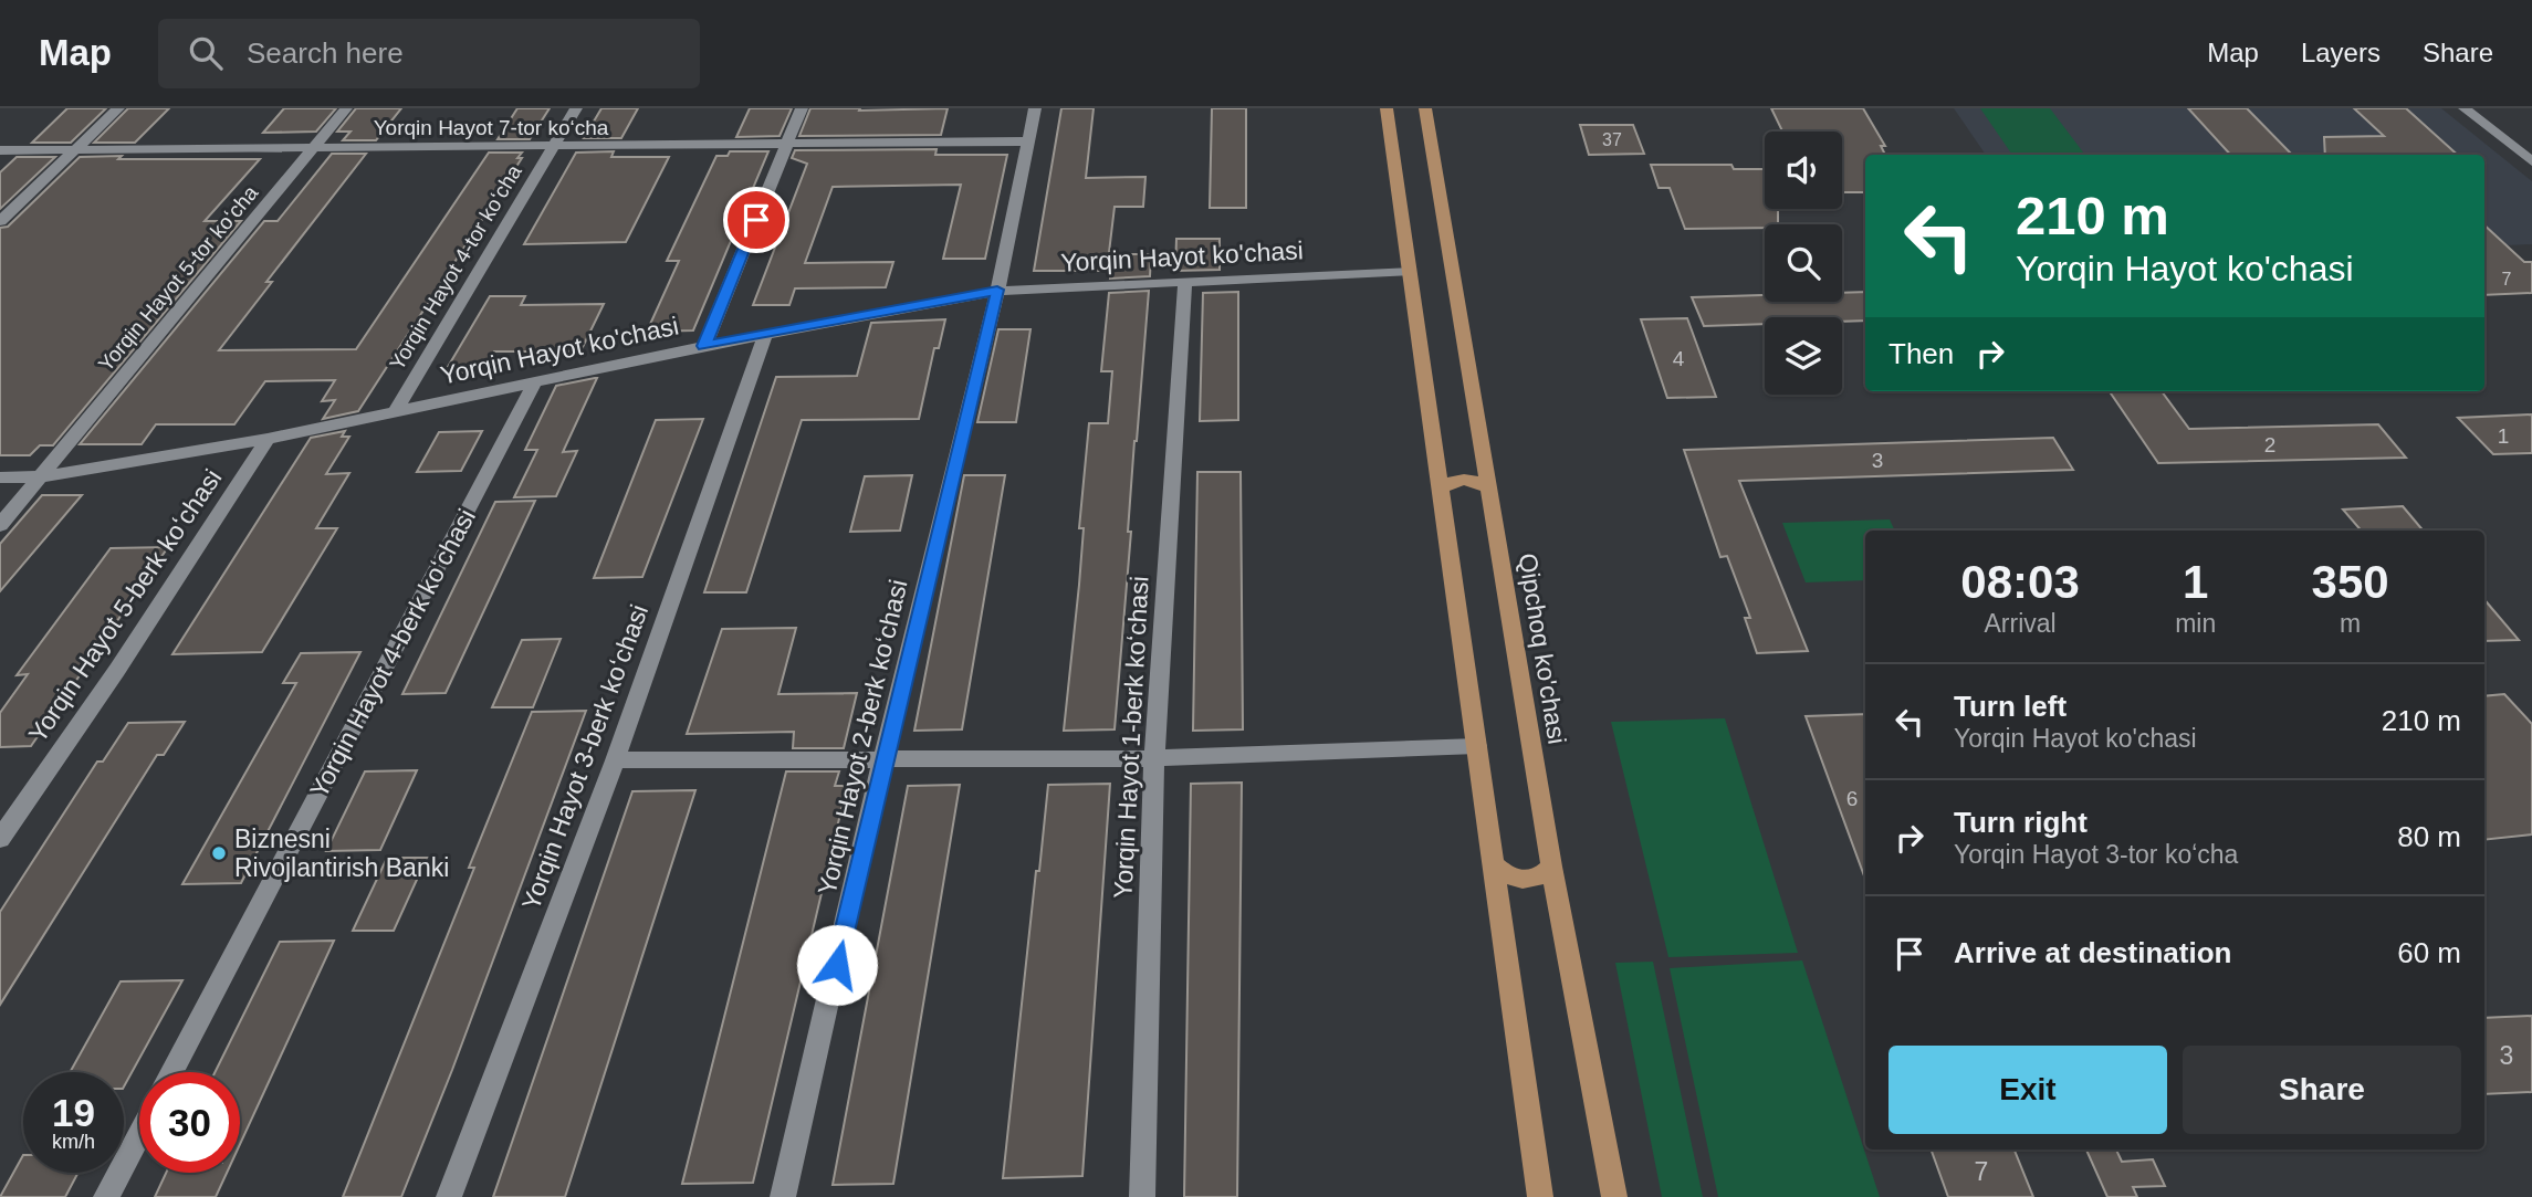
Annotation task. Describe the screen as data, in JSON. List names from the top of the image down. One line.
{"streets":{"main road":["Qipchoq ko'chasi"],"street":["Yorqin Hayot 7-tor koʻcha","Yorqin Hayot ko'chasi","Yorqin Hayot 4-tor koʻcha","Yorqin Hayot 5-tor koʻcha","Yorqin Hayot 5-berk koʻchasi","Yorqin Hayot 4-berk koʻchasi","Yorqin Hayot 2-berk koʻchasi","Yorqin Hayot 1-berk koʻchasi","Yorqin Hayot 3-berk koʻchasi"]},"crossings":[["Yorqin Hayot 7-tor koʻcha","Yorqin Hayot 4-tor koʻcha"],["Yorqin Hayot 7-tor koʻcha","Yorqin Hayot 5-tor koʻcha"],["Yorqin Hayot 7-tor koʻcha","Yorqin Hayot 2-berk koʻchasi"],["Yorqin Hayot ko'chasi","Yorqin Hayot 4-tor koʻcha"],["Yorqin Hayot ko'chasi","Yorqin Hayot 5-tor koʻcha"],["Yorqin Hayot ko'chasi","Yorqin Hayot 5-berk koʻchasi"],["Yorqin Hayot ko'chasi","Yorqin Hayot 4-berk koʻchasi"],["Yorqin Hayot ko'chasi","Yorqin Hayot 2-berk koʻchasi"],["Yorqin Hayot ko'chasi","Yorqin Hayot 1-berk koʻchasi"],["Yorqin Hayot ko'chasi","Yorqin Hayot 3-berk koʻchasi"]],"places":["Biznesni Rivojlantirish Banki"],"house_numbers":["37","7","4","1","2","3","6","3","7"],"page":{"header":"Map","search":"Search here","nav":["Map","Layers","Share"],"turn":["210 m","Yorqin Hayot ko'chasi"],"then":"Then","eta":["08:03","Arrival","1","min","350","m"],"list":[{"name":"Turn left","note":"Yorqin Hayot ko'chasi","value":"210 m"},{"name":"Turn right","note":"Yorqin Hayot 3-tor koʻcha","value":"80 m"},{"name":"Arrive at destination","value":"60 m"}],"buttons":["Exit","Share"],"speed":"19 km/h","limit":"30"}}
